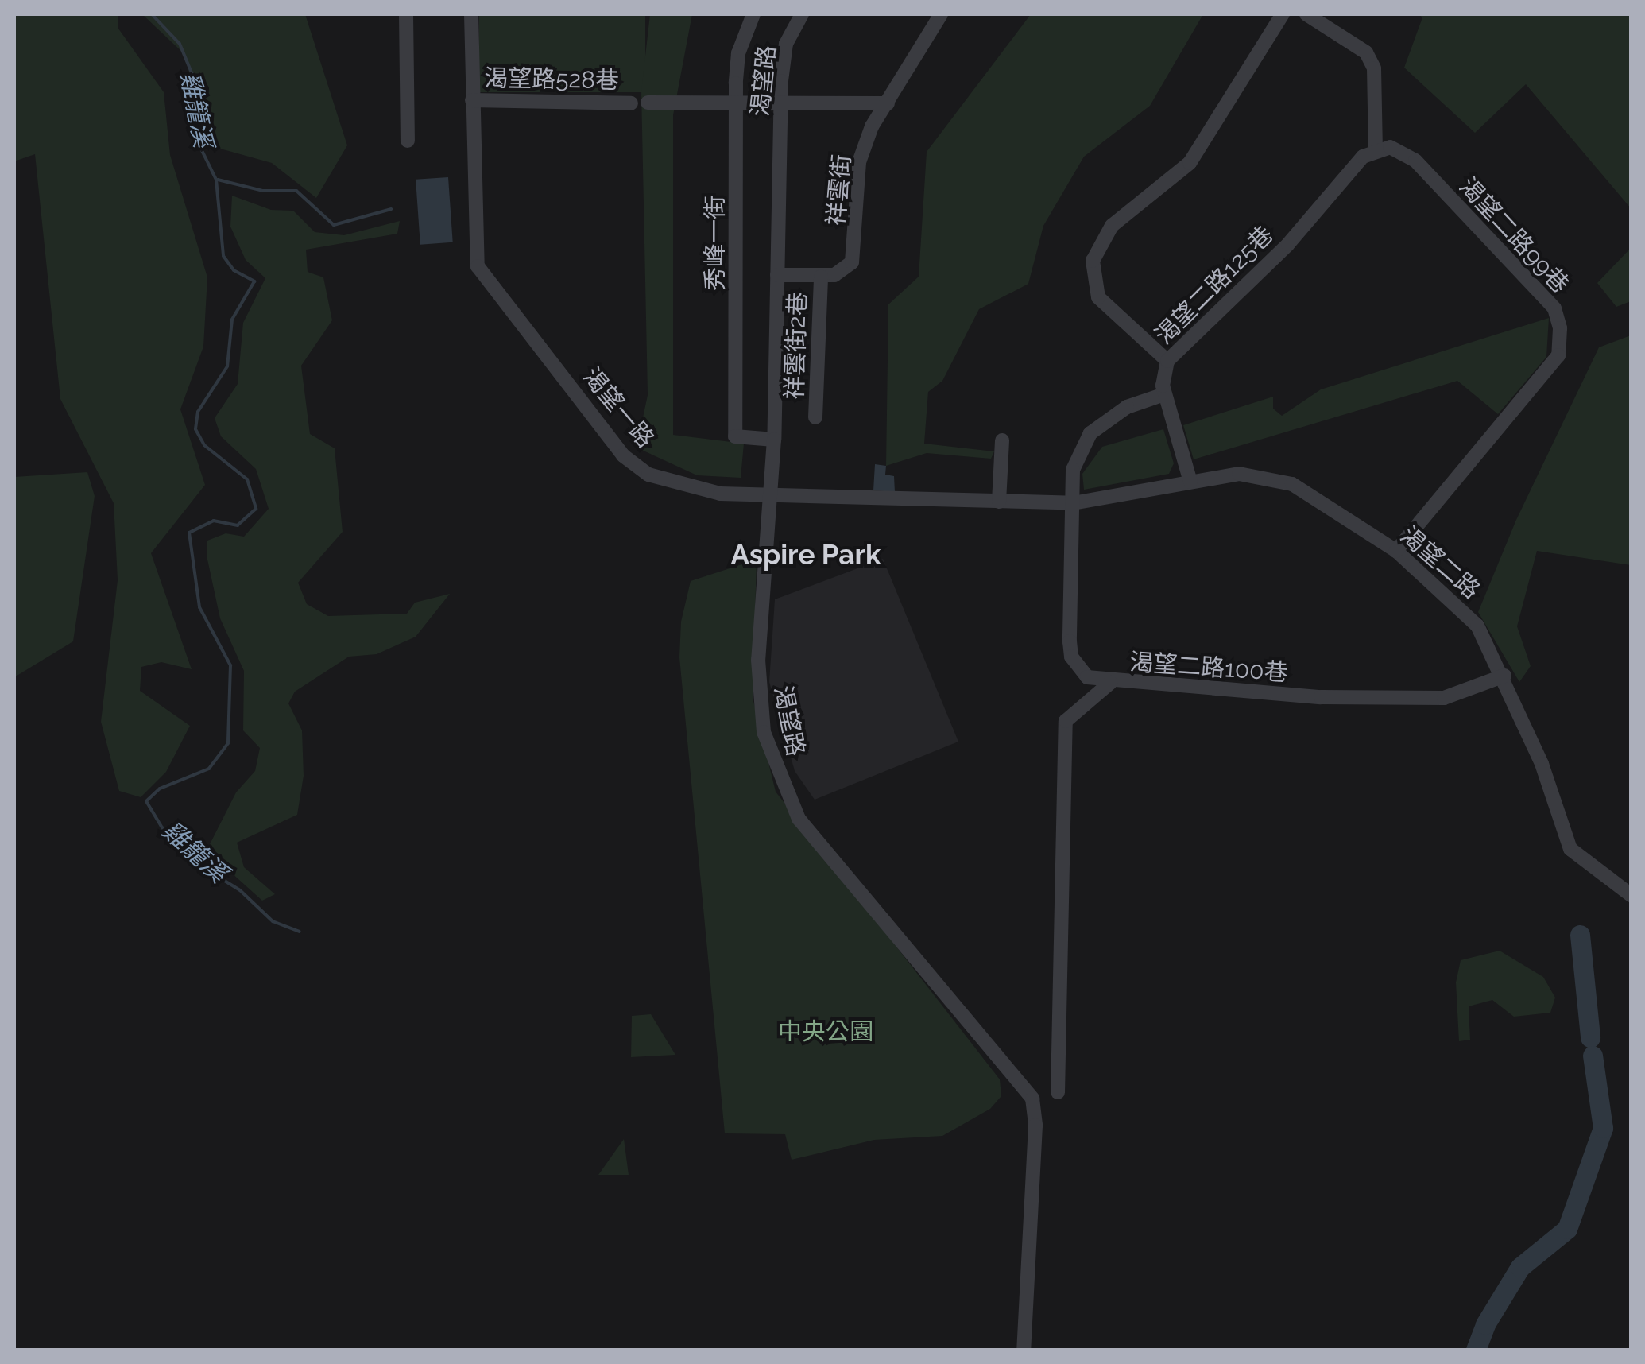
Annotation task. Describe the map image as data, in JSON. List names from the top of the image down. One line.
{"streets":{"street":["渴望路528巷","渴望路","祥雲街","渴望二路99巷","秀峰一街","渴望二路125巷","祥雲街2巷","渴望一路","渴望二路","渴望二路100巷"]},"crossings":[["渴望路528巷","渴望路"],["渴望路528巷","祥雲街"],["渴望路528巷","秀峰一街"],["渴望路528巷","渴望一路"],["渴望路","秀峰一街"],["渴望路","渴望一路"],["祥雲街","祥雲街2巷"],["渴望二路99巷","渴望二路125巷"],["渴望二路99巷","渴望二路"],["渴望二路125巷","渴望二路"],["渴望二路125巷","渴望二路100巷"],["渴望一路","渴望二路"],["渴望一路","渴望二路100巷"],["渴望二路","渴望二路100巷"]],"districts":["Aspire Park"],"water":["雞籠溪"],"parks":["中央公園"]}
